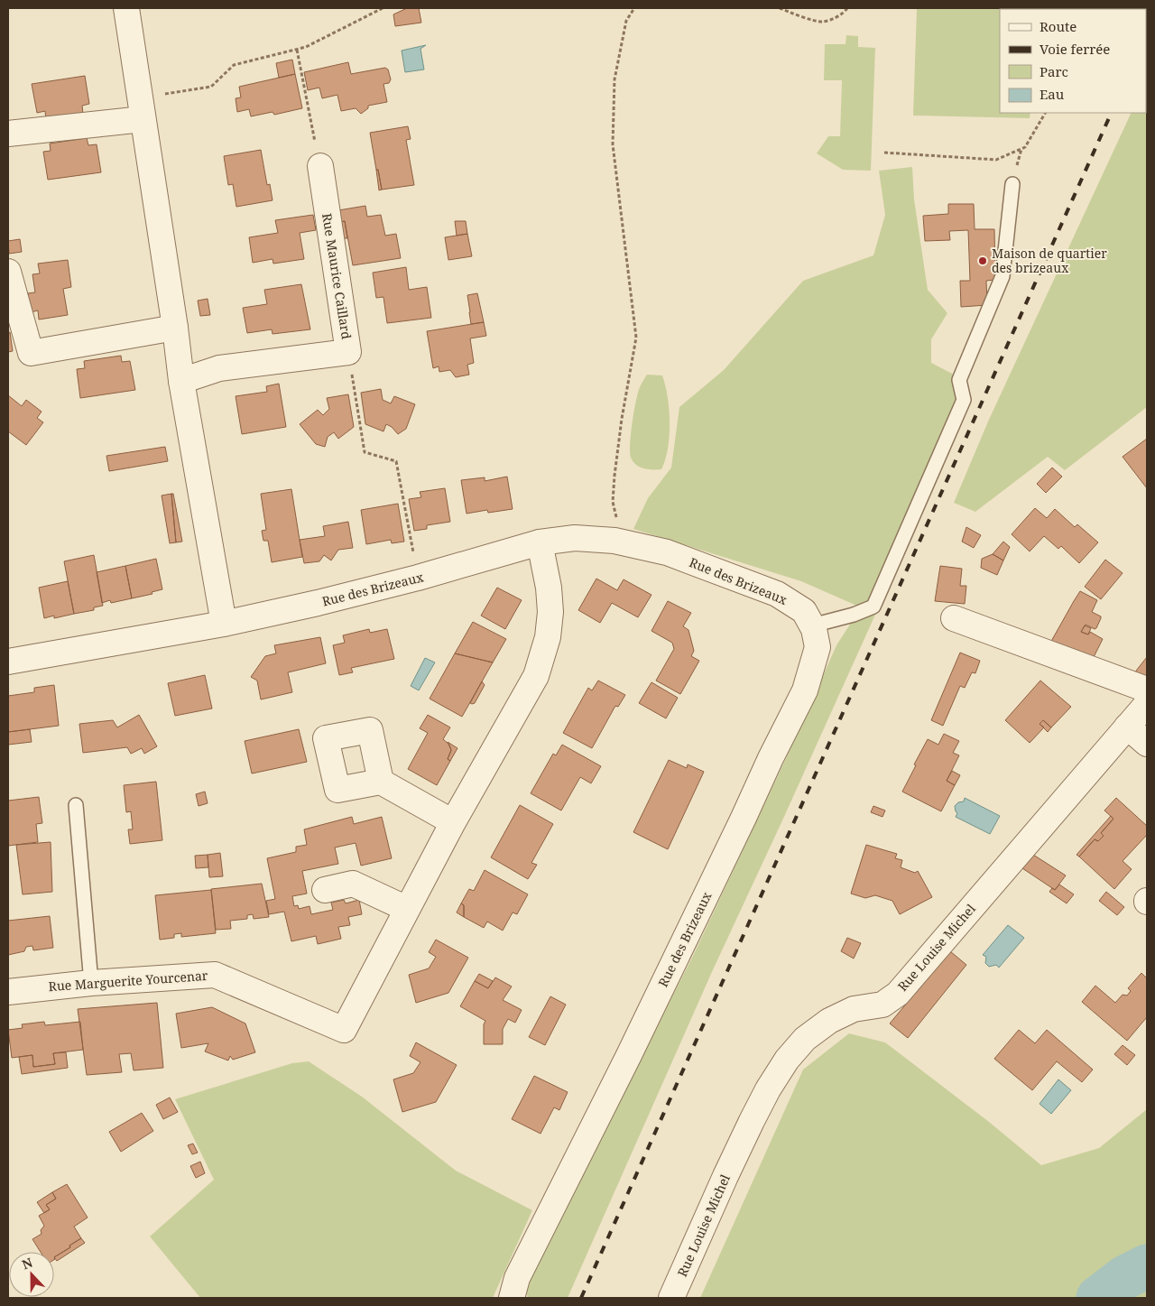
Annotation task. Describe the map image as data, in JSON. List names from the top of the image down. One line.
{"streets":{"street":["Rue Maurice Caillard","Rue des Brizeaux","Rue Louise Michel","Rue Marguerite Yourcenar"]},"crossings":[["Rue des Brizeaux","Rue Marguerite Yourcenar"]],"places":["Maison de quartier des brizeaux"],"legend":["Route","Voie ferrée","Parc","Eau"],"north":"top"}
